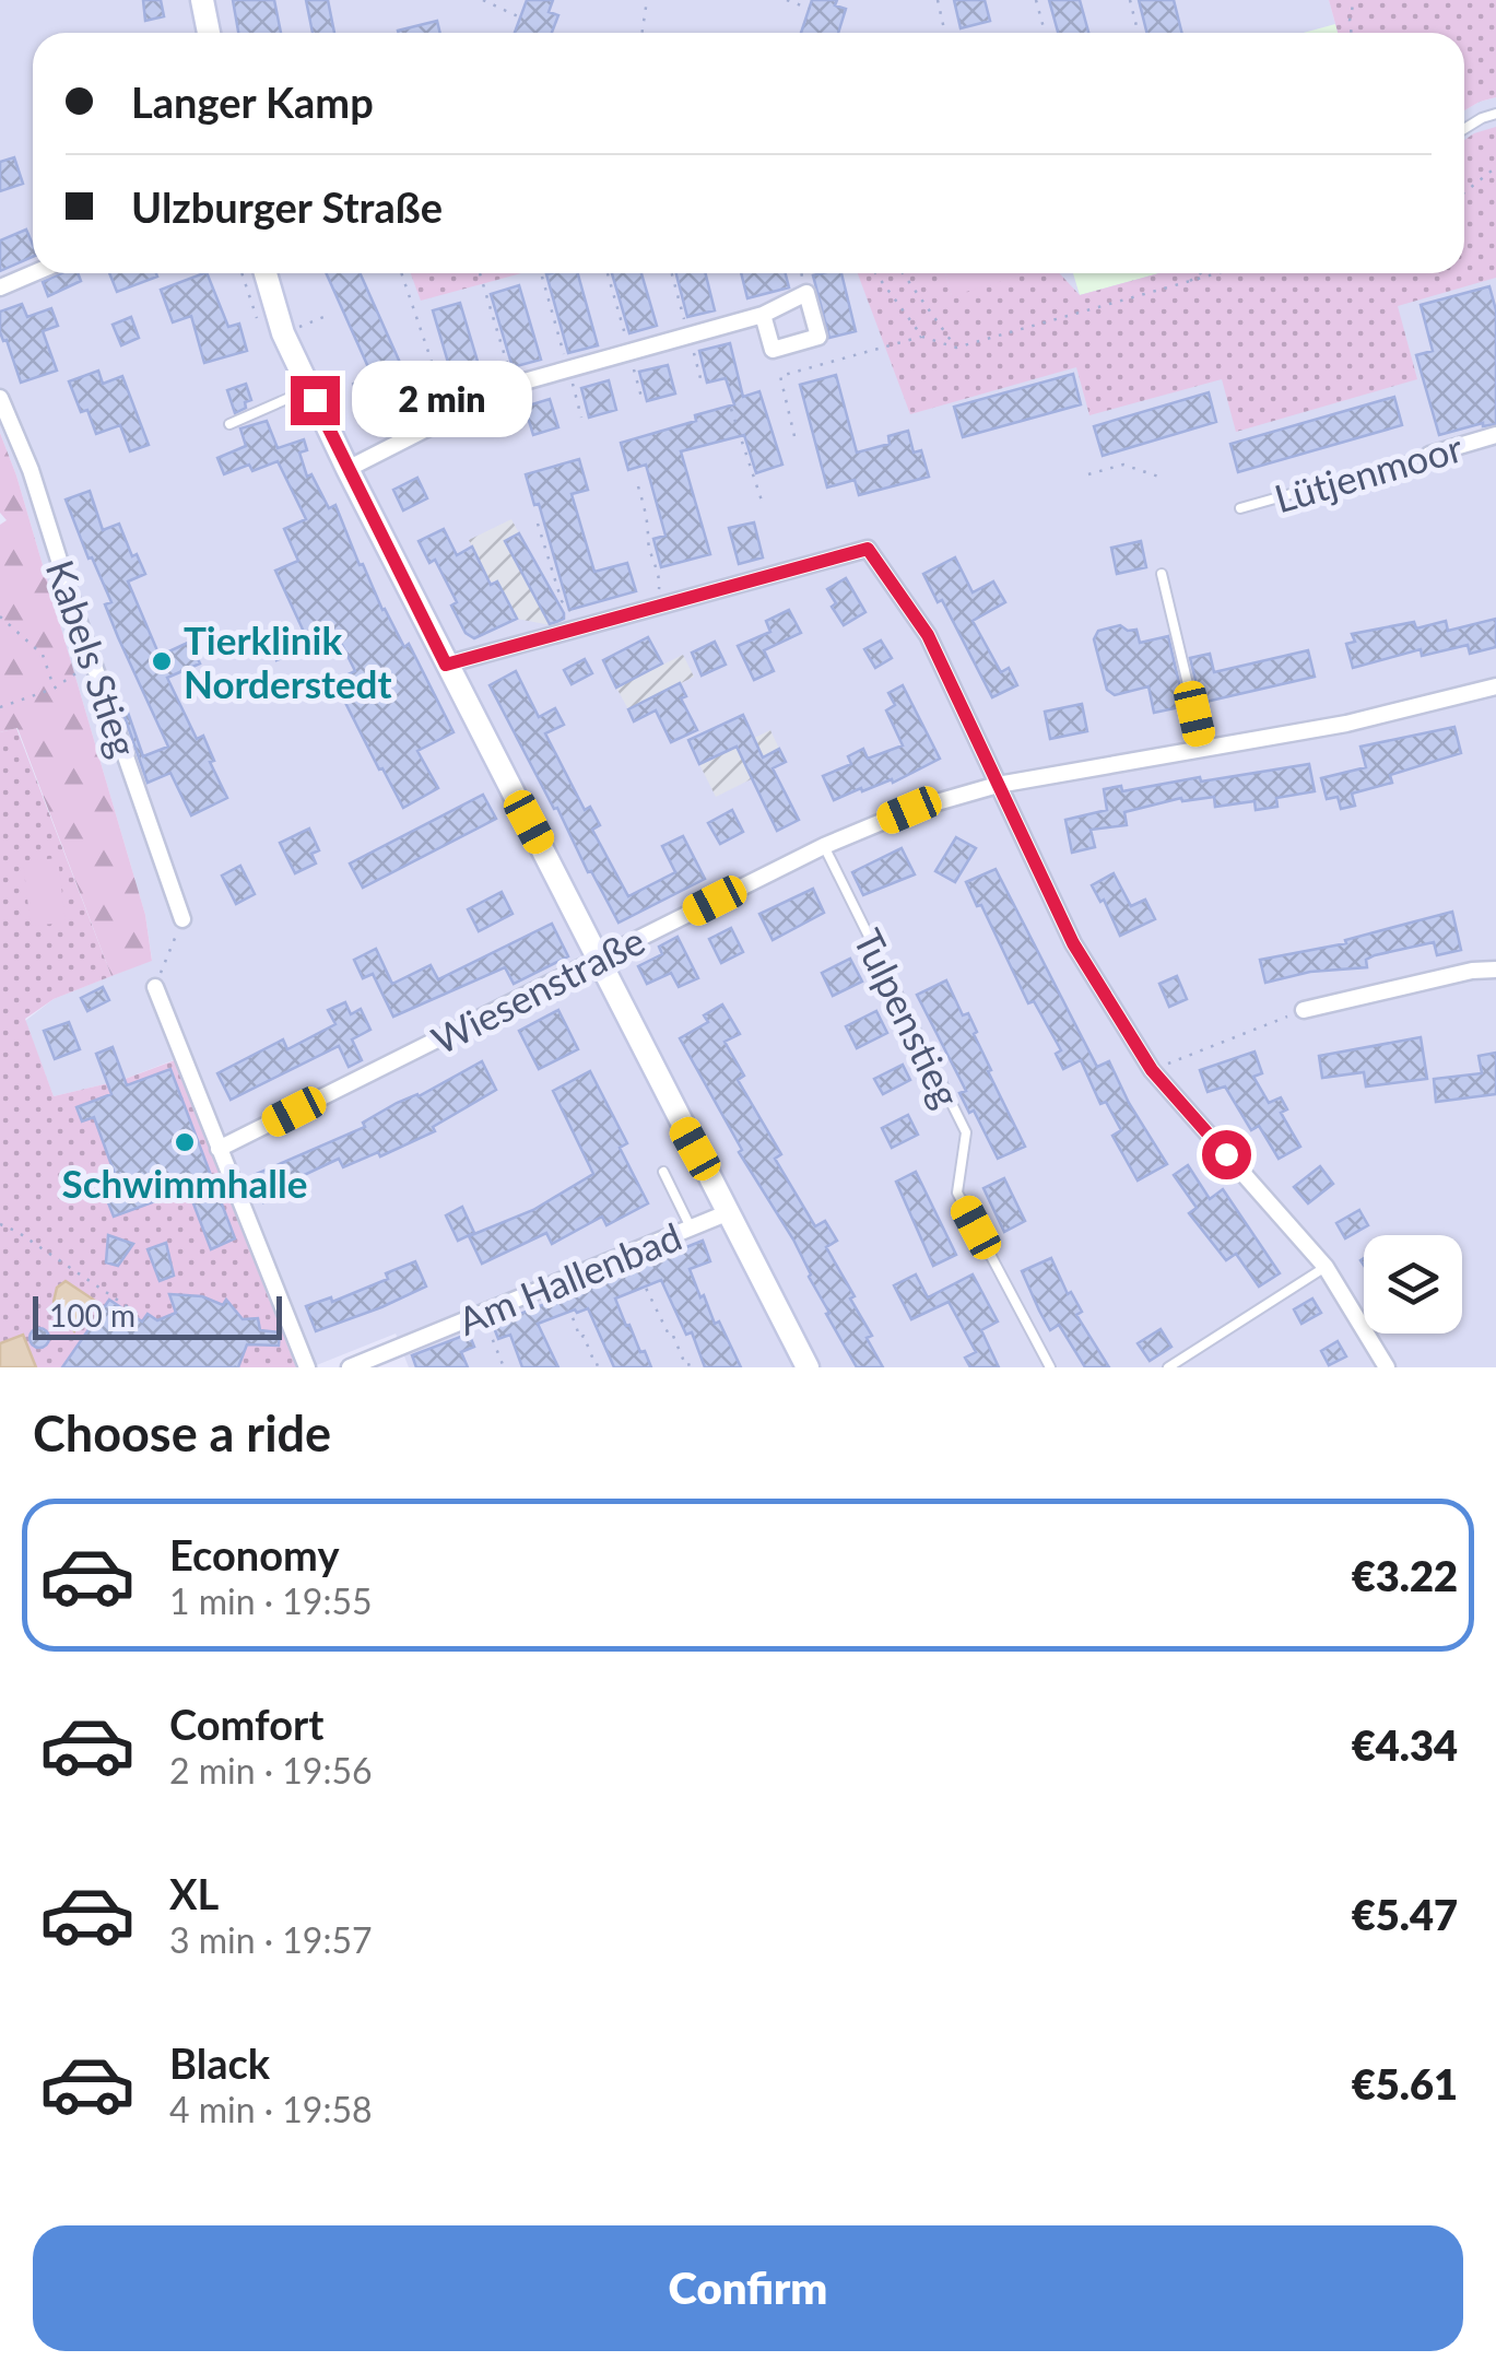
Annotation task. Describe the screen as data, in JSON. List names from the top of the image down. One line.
{"streets":{"street":["Lütjenmoor","Kabels Stieg","Wiesenstraße","Am Hallenbad"],"lane":["Tulpenstieg"]},"crossings":[["Wiesenstraße","Tulpenstieg"]],"places":["Tierklinik Norderstedt","Schwimmhalle"],"scale_bar":"100 m","page":{"banner":["Langer Kamp","Ulzburger Straße"],"bubble":"2 min","scale":"100 m","heading":"Choose a ride","list":[{"name":"Economy","note":"1 min · 19:55","value":"€3.22"},{"name":"Comfort","note":"2 min · 19:56","value":"€4.34"},{"name":"XL","note":"3 min · 19:57","value":"€5.47"},{"name":"Black","note":"4 min · 19:58","value":"€5.61"}],"buttons":"Confirm"}}
